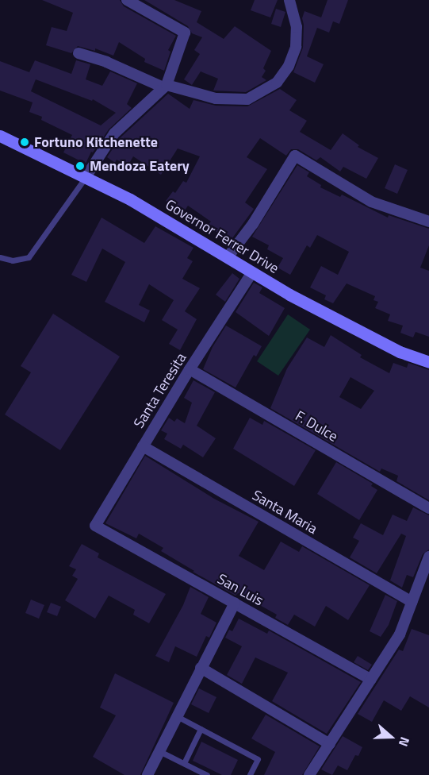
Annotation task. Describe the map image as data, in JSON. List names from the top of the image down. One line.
{"streets":{"main road":["Governor Ferrer Drive"],"street":["Santa Teresita","F. Dulce","Santa Maria","San Luis"]},"crossings":[["Governor Ferrer Drive","Santa Teresita"],["Santa Teresita","F. Dulce"],["Santa Teresita","Santa Maria"],["Santa Teresita","San Luis"]],"places":["Fortuno Kitchenette","Mendoza Eatery"],"north":"right"}
